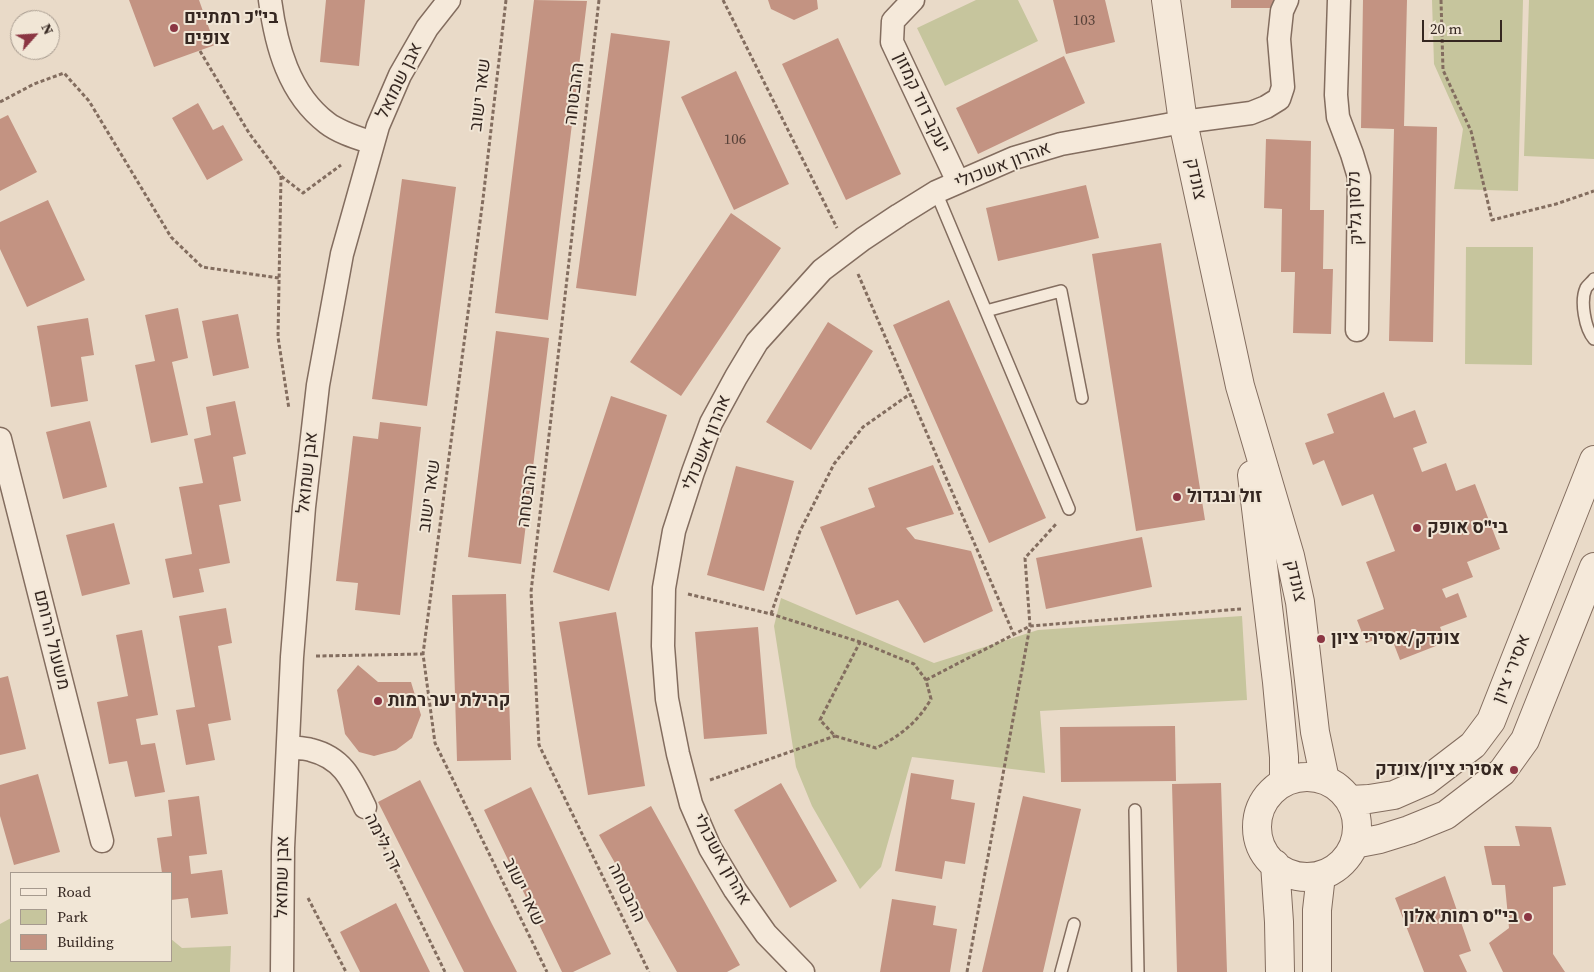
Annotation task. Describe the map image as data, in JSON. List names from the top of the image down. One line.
{"streets":{"street":["אבן שמואל","יעקב דוד קמזון","אהרון אשכולי","צונדק","נלסון גליק","משעול הרותם","אסירי ציון","דה לימה"],"path":["ההבטחה","שאר ישוב"]},"crossings":[["אבן שמואל","דה לימה"],["יעקב דוד קמזון","אהרון אשכולי"],["אהרון אשכולי","צונדק"],["צונדק","אסירי ציון"]],"places":["בי\"כ רמתיים צופים","זול ובגדול","בי\"ס אופק","צונדק/אסירי ציון","קהילת יער רמות","אסירי ציון/צונדק","בי\"ס רמות אלון"],"house_numbers":["103","106"],"legend":["Road","Park","Building"],"scale_bar":"20 m","north":"top right"}
